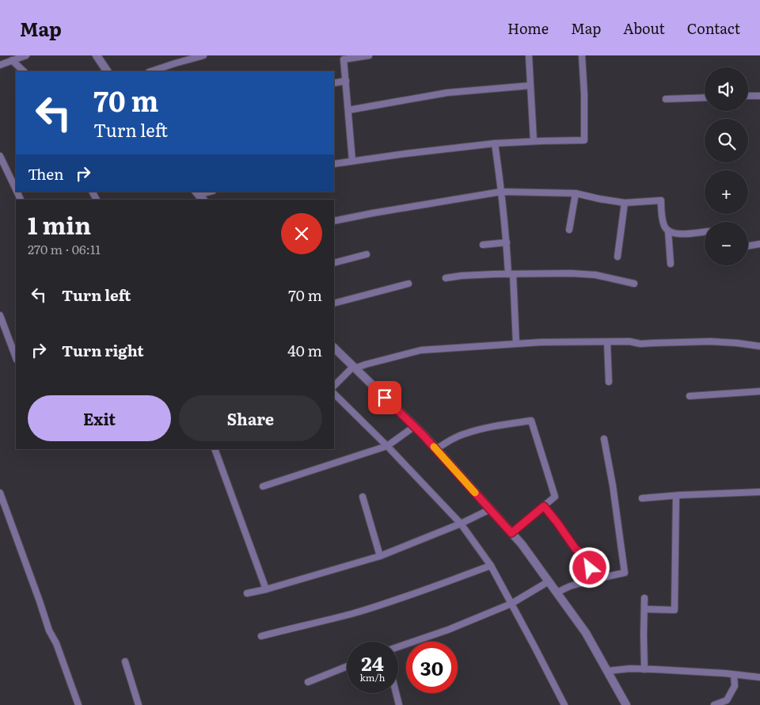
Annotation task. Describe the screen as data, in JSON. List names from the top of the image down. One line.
{"page":{"header":"Map","nav":["Home","Map","About","Contact"],"map_buttons":["+","−"],"turn":["70 m","Turn left"],"then":"Then","heading":["1 min","270 m · 06:11"],"list":[{"name":"Turn left","value":"70 m"},{"name":"Turn right","value":"40 m"}],"buttons":["Exit","Share"],"speed":"24 km/h","limit":"30"}}
